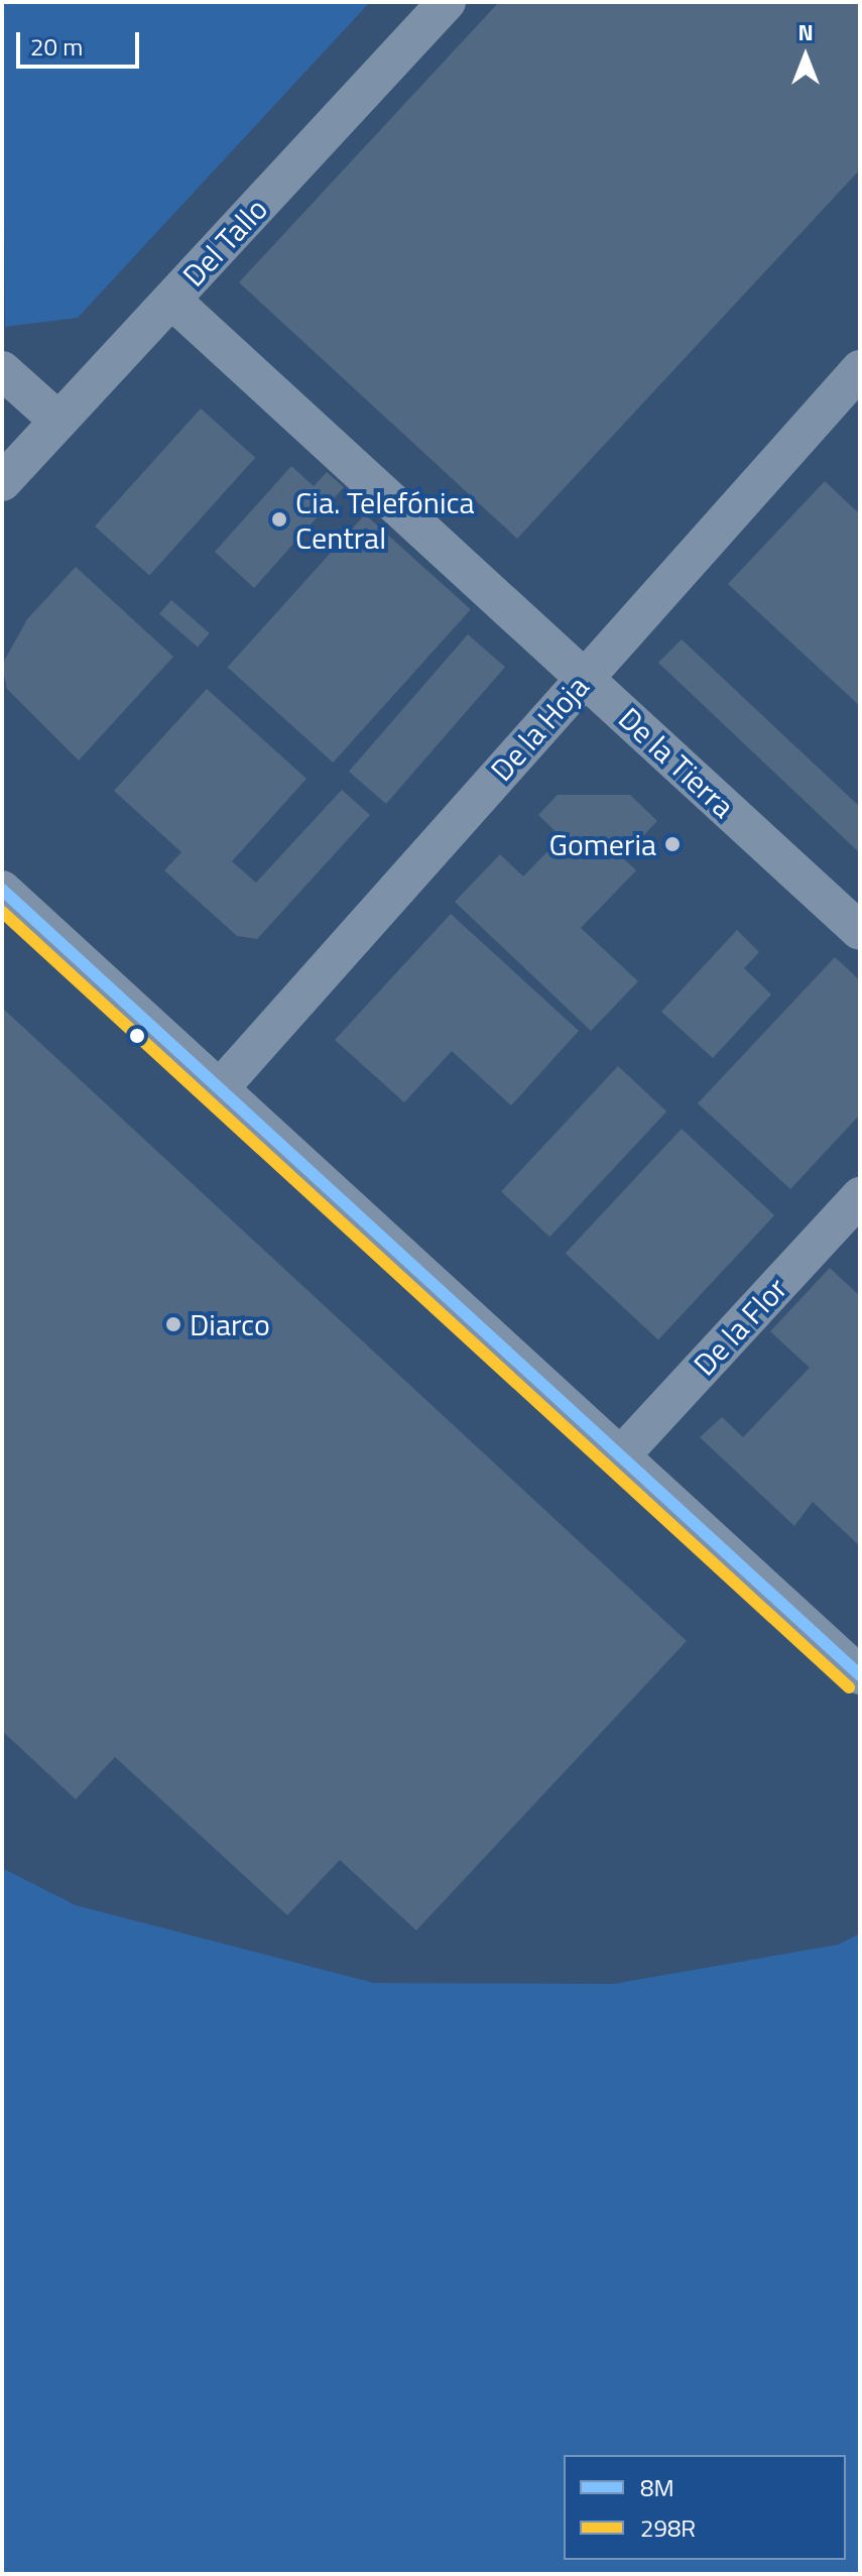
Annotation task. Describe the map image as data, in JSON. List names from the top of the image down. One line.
{"streets":{"street":["Del Tallo","De la Hoja","De la Tierra","De la Flor"]},"crossings":[["Del Tallo","De la Tierra"],["De la Hoja","De la Tierra"]],"places":["Cia. Telefónica Central","Gomeria","Diarco"],"lines":["transit line 8M","transit line 298R"],"legend":["8M","298R"],"scale_bar":"20 m","north":"top"}
